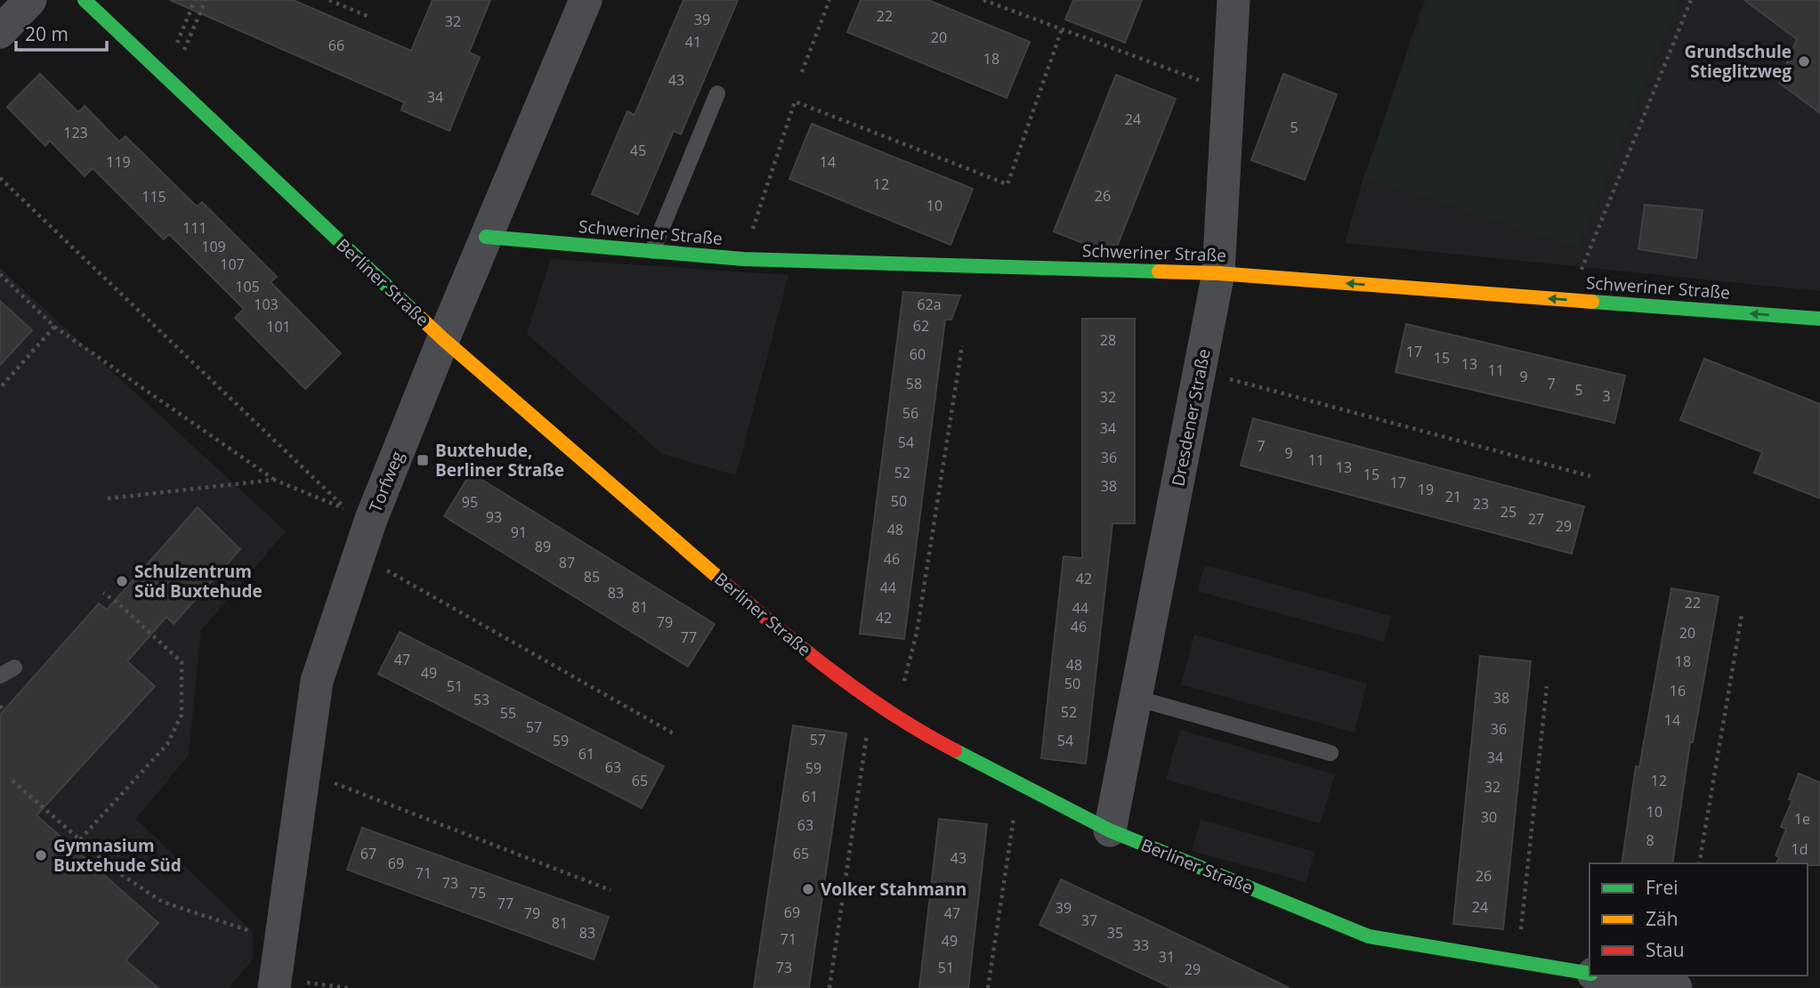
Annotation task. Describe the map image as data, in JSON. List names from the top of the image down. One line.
{"streets":{"street":["Schweriner Straße","Berliner Straße","Dresdener Straße","Torfweg"]},"crossings":[["Schweriner Straße","Dresdener Straße"],["Schweriner Straße","Torfweg"],["Berliner Straße","Dresdener Straße"],["Berliner Straße","Torfweg"]],"one_way":["Schweriner Straße"],"places":{"other":["Grundschule Stieglitzweg","Schulzentrum Süd Buxtehude","Gymnasium Buxtehude Süd","Volker Stahmann"],"transit":["Buxtehude, Berliner Straße"]},"house_numbers":["22","39","32","20","41","66","18","43","34","24","5","123","45","119","14","12","26","115","10","111","109","107","105","103","62a","62","101","28","17","60","15","13","11","9","58","7","5","3","32","56","34","54","7","9","36","11","13","52","15","17","38","19","21","50","95","23","25","93","27","29","48","91","89","46","87","85","42","44","83","22","81","44","42","79","46","20","77","47","18","48","49","50","51","16","38","53","52","55","14","57","36","57","59","54","61","34","63","59","65","12","32","61","10","30","1e","63","8","1d","67","65","43","69","71","26","73","75","77","24","39","69","79","47","37","81","83","35","71","49","33","31","73","51","29"],"legend":["Frei","Zäh","Stau"],"scale_bar":"20 m"}
